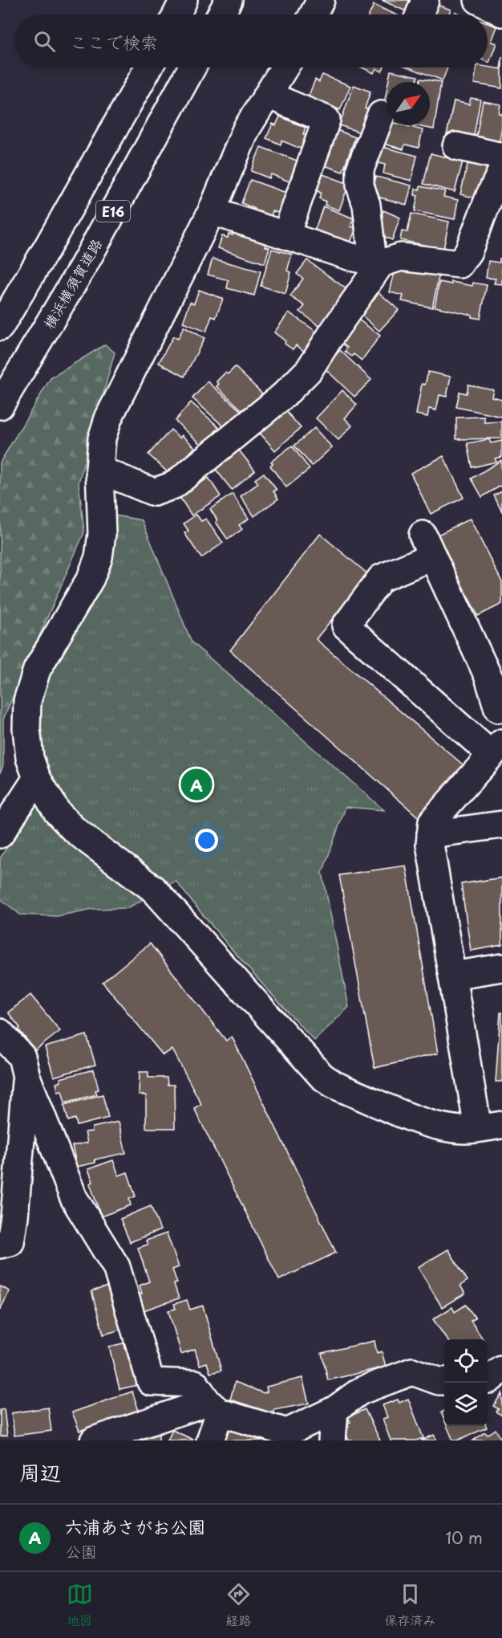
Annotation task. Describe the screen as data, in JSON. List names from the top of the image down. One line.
{"streets":{"main road":["E16","横浜横須賀道路"]},"north":"top right","page":{"search":"ここで検索","pins":"A","heading":"周辺","list":[{"mark":"A","name":"六浦あさがお公園","note":"公園","value":"10 m"}],"nav":["地図","経路","保存済み"]}}
